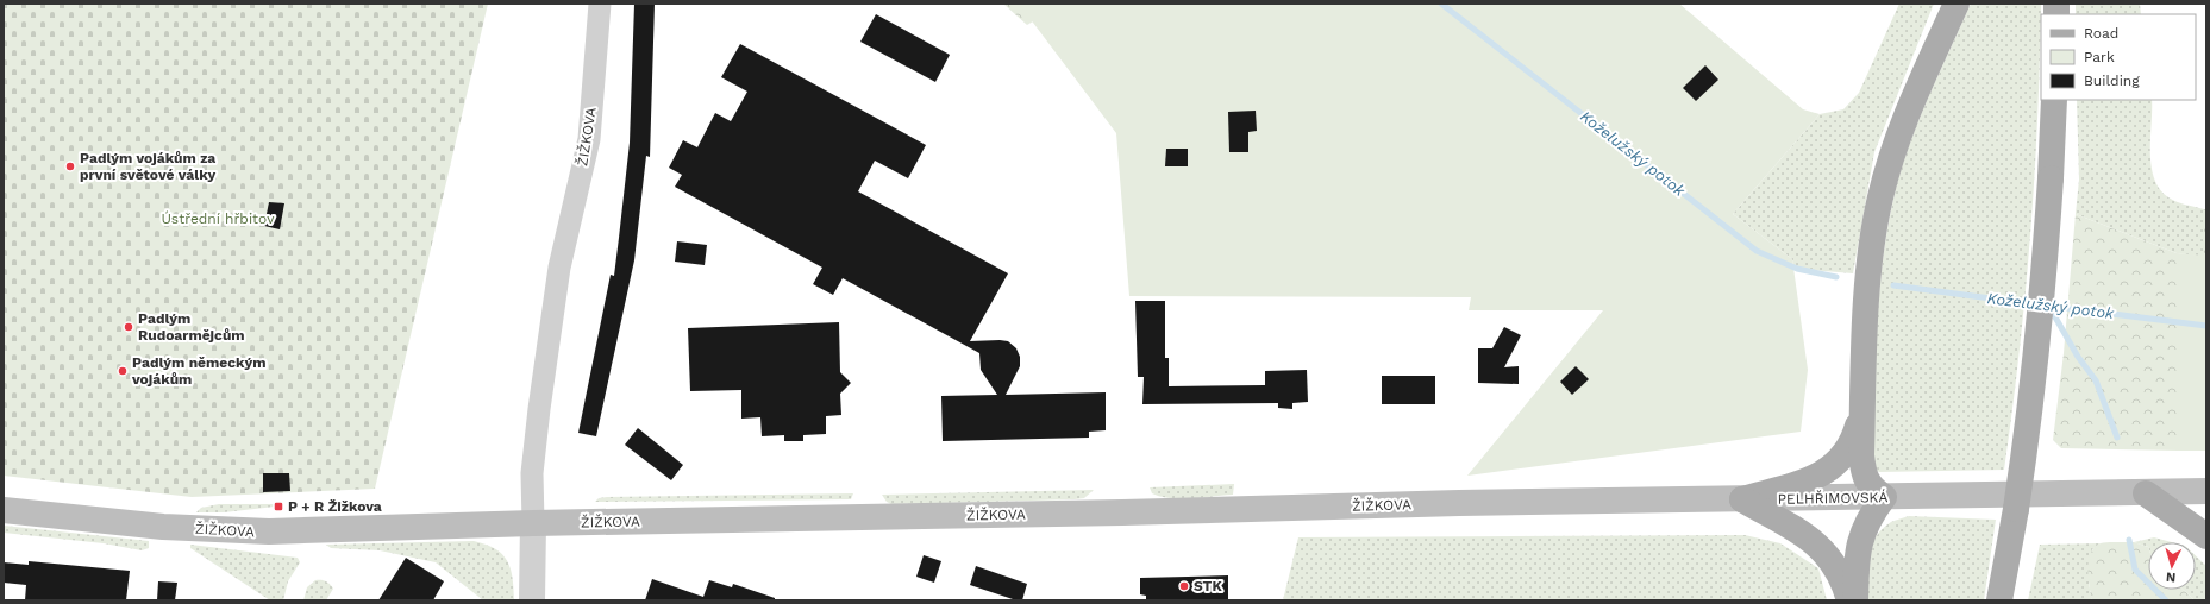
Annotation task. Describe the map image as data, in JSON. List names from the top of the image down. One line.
{"streets":{"main road":["ŽIŽKOVA","PELHŘIMOVSKÁ"]},"crossings":[["ŽIŽKOVA","PELHŘIMOVSKÁ"]],"water":["Koželužský potok"],"parks":["Ústřední hřbitov"],"places":{"other":["Padlým vojákům za první světové války","Padlým Rudoarmějcům","Padlým německým vojákům","STK"],"transit":["P + R Žižkova"]},"legend":["Road","Park","Building"],"north":"bottom"}
